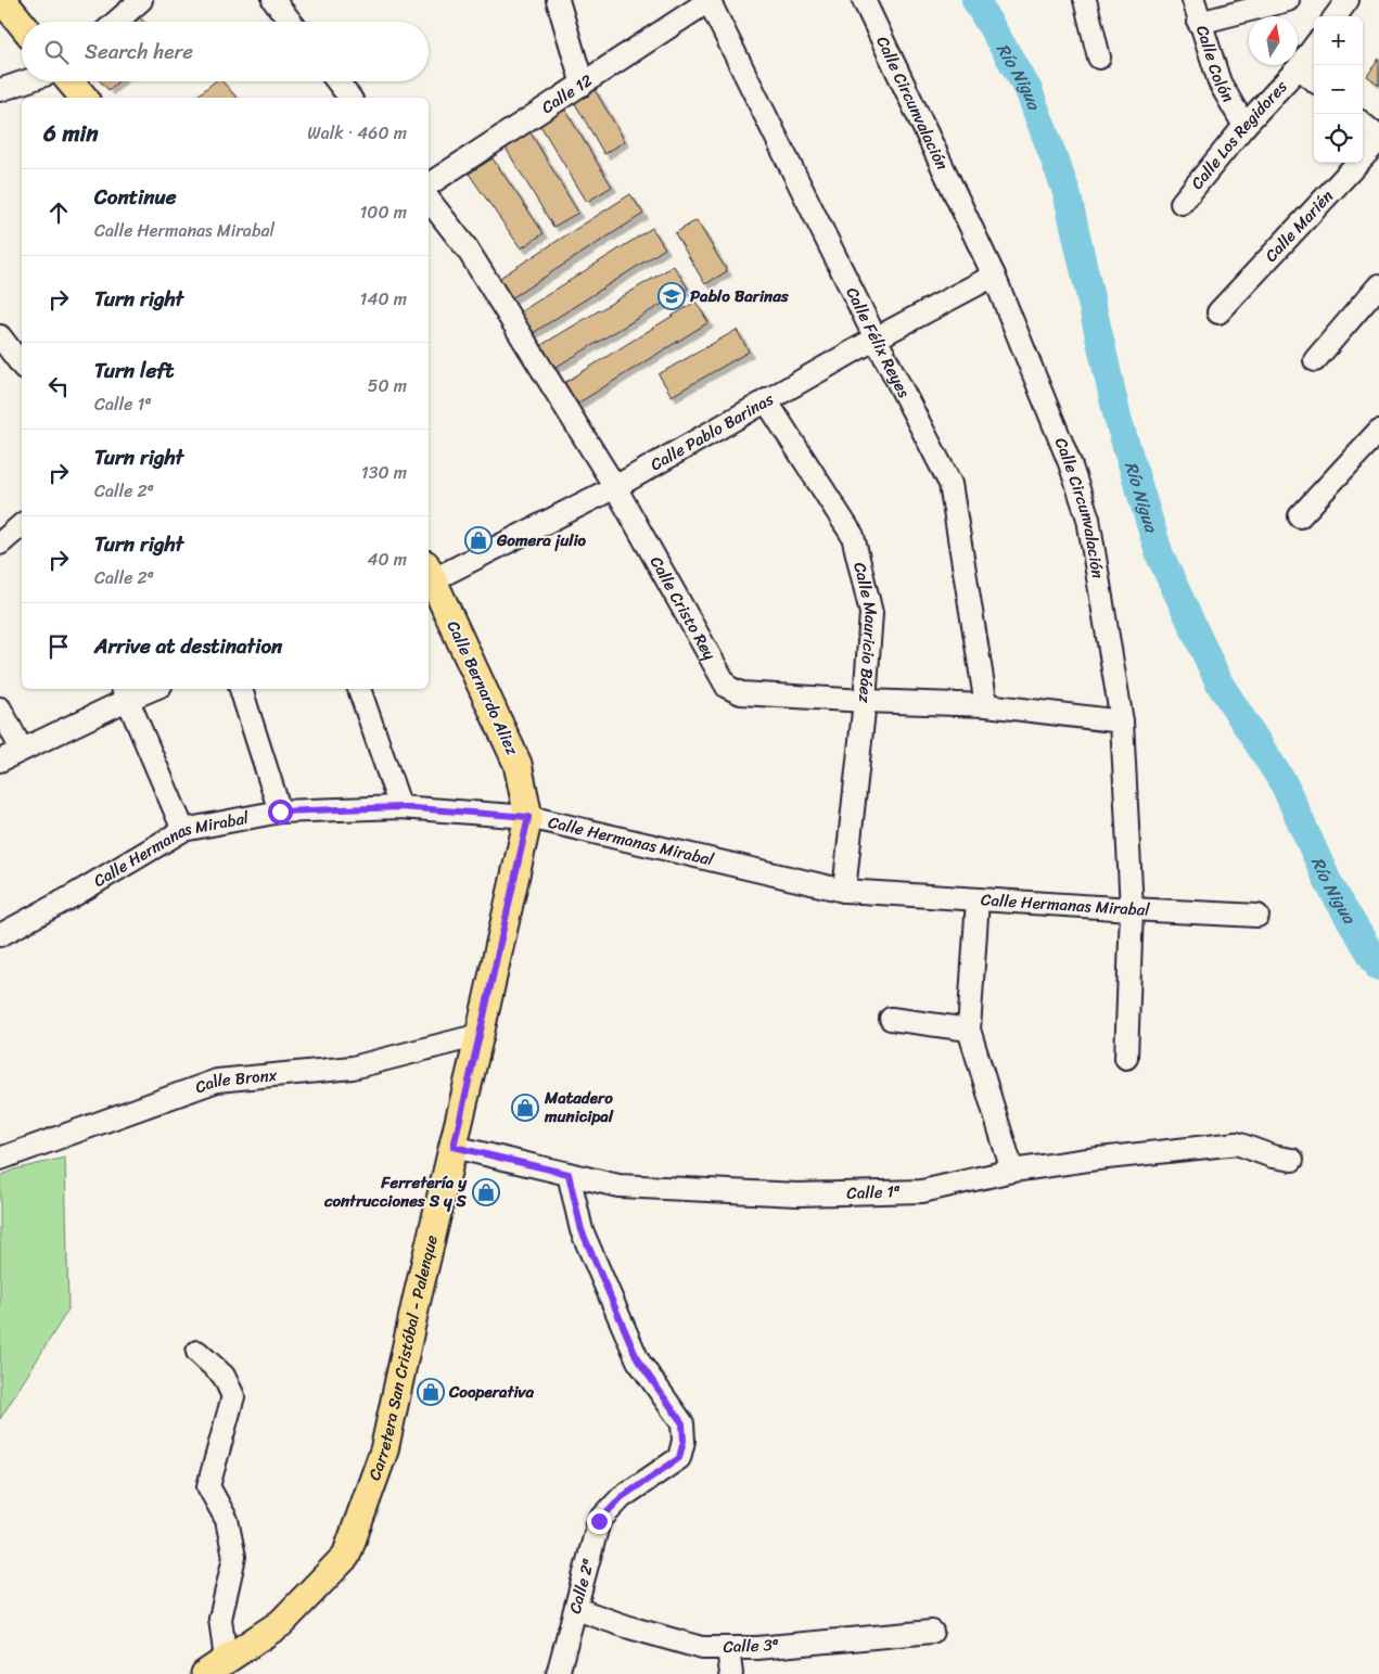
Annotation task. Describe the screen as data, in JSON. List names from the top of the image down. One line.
{"streets":{"main road":["Calle Bernardo Aliez","Carretera San Cristóbal - Palenque"],"street":["Calle Colón","Calle 12","Calle Circunvalación","Calle Los Regidores","Calle Marién","Calle Félix Reyes","Calle Pablo Barinas","Calle Cristo Rey","Calle Mauricio Báez","Calle Hermanas Mirabal","Calle Bronx","Calle 1ª","Calle 2ª","Calle 3ª"]},"crossings":[["Calle Colón","Calle Los Regidores"],["Calle 12","Calle Félix Reyes"],["Calle Circunvalación","Calle Pablo Barinas"],["Calle Circunvalación","Calle Cristo Rey"],["Calle Circunvalación","Calle Hermanas Mirabal"],["Calle Félix Reyes","Calle Pablo Barinas"],["Calle Félix Reyes","Calle Cristo Rey"],["Calle Pablo Barinas","Calle Cristo Rey"],["Calle Pablo Barinas","Calle Mauricio Báez"],["Calle Pablo Barinas","Calle Bernardo Aliez"],["Calle Cristo Rey","Calle Mauricio Báez"],["Calle Mauricio Báez","Calle Hermanas Mirabal"],["Calle Bernardo Aliez","Calle Hermanas Mirabal"],["Calle Bernardo Aliez","Carretera San Cristóbal - Palenque"],["Calle Hermanas Mirabal","Carretera San Cristóbal - Palenque"],["Calle Bronx","Carretera San Cristóbal - Palenque"],["Calle 1ª","Carretera San Cristóbal - Palenque"],["Calle 1ª","Calle 2ª"],["Calle 2ª","Calle 3ª"]],"water":["Río Nigua"],"places":{"school or university":["Pablo Barinas"],"shop":["Gomera julio","Matadero municipal","Ferretería y contrucciones S y S","Cooperativa"]},"north":"top","page":{"map_buttons":["+","−"],"search":"Search here","heading":["6 min","Walk · 460 m"],"list":[["Continue","Calle Hermanas Mirabal","100 m"],["Turn right","140 m"],["Turn left","Calle 1ª","50 m"],["Turn right","Calle 2ª","130 m"],["Turn right","Calle 2ª","40 m"],"Arrive at destination"]}}
